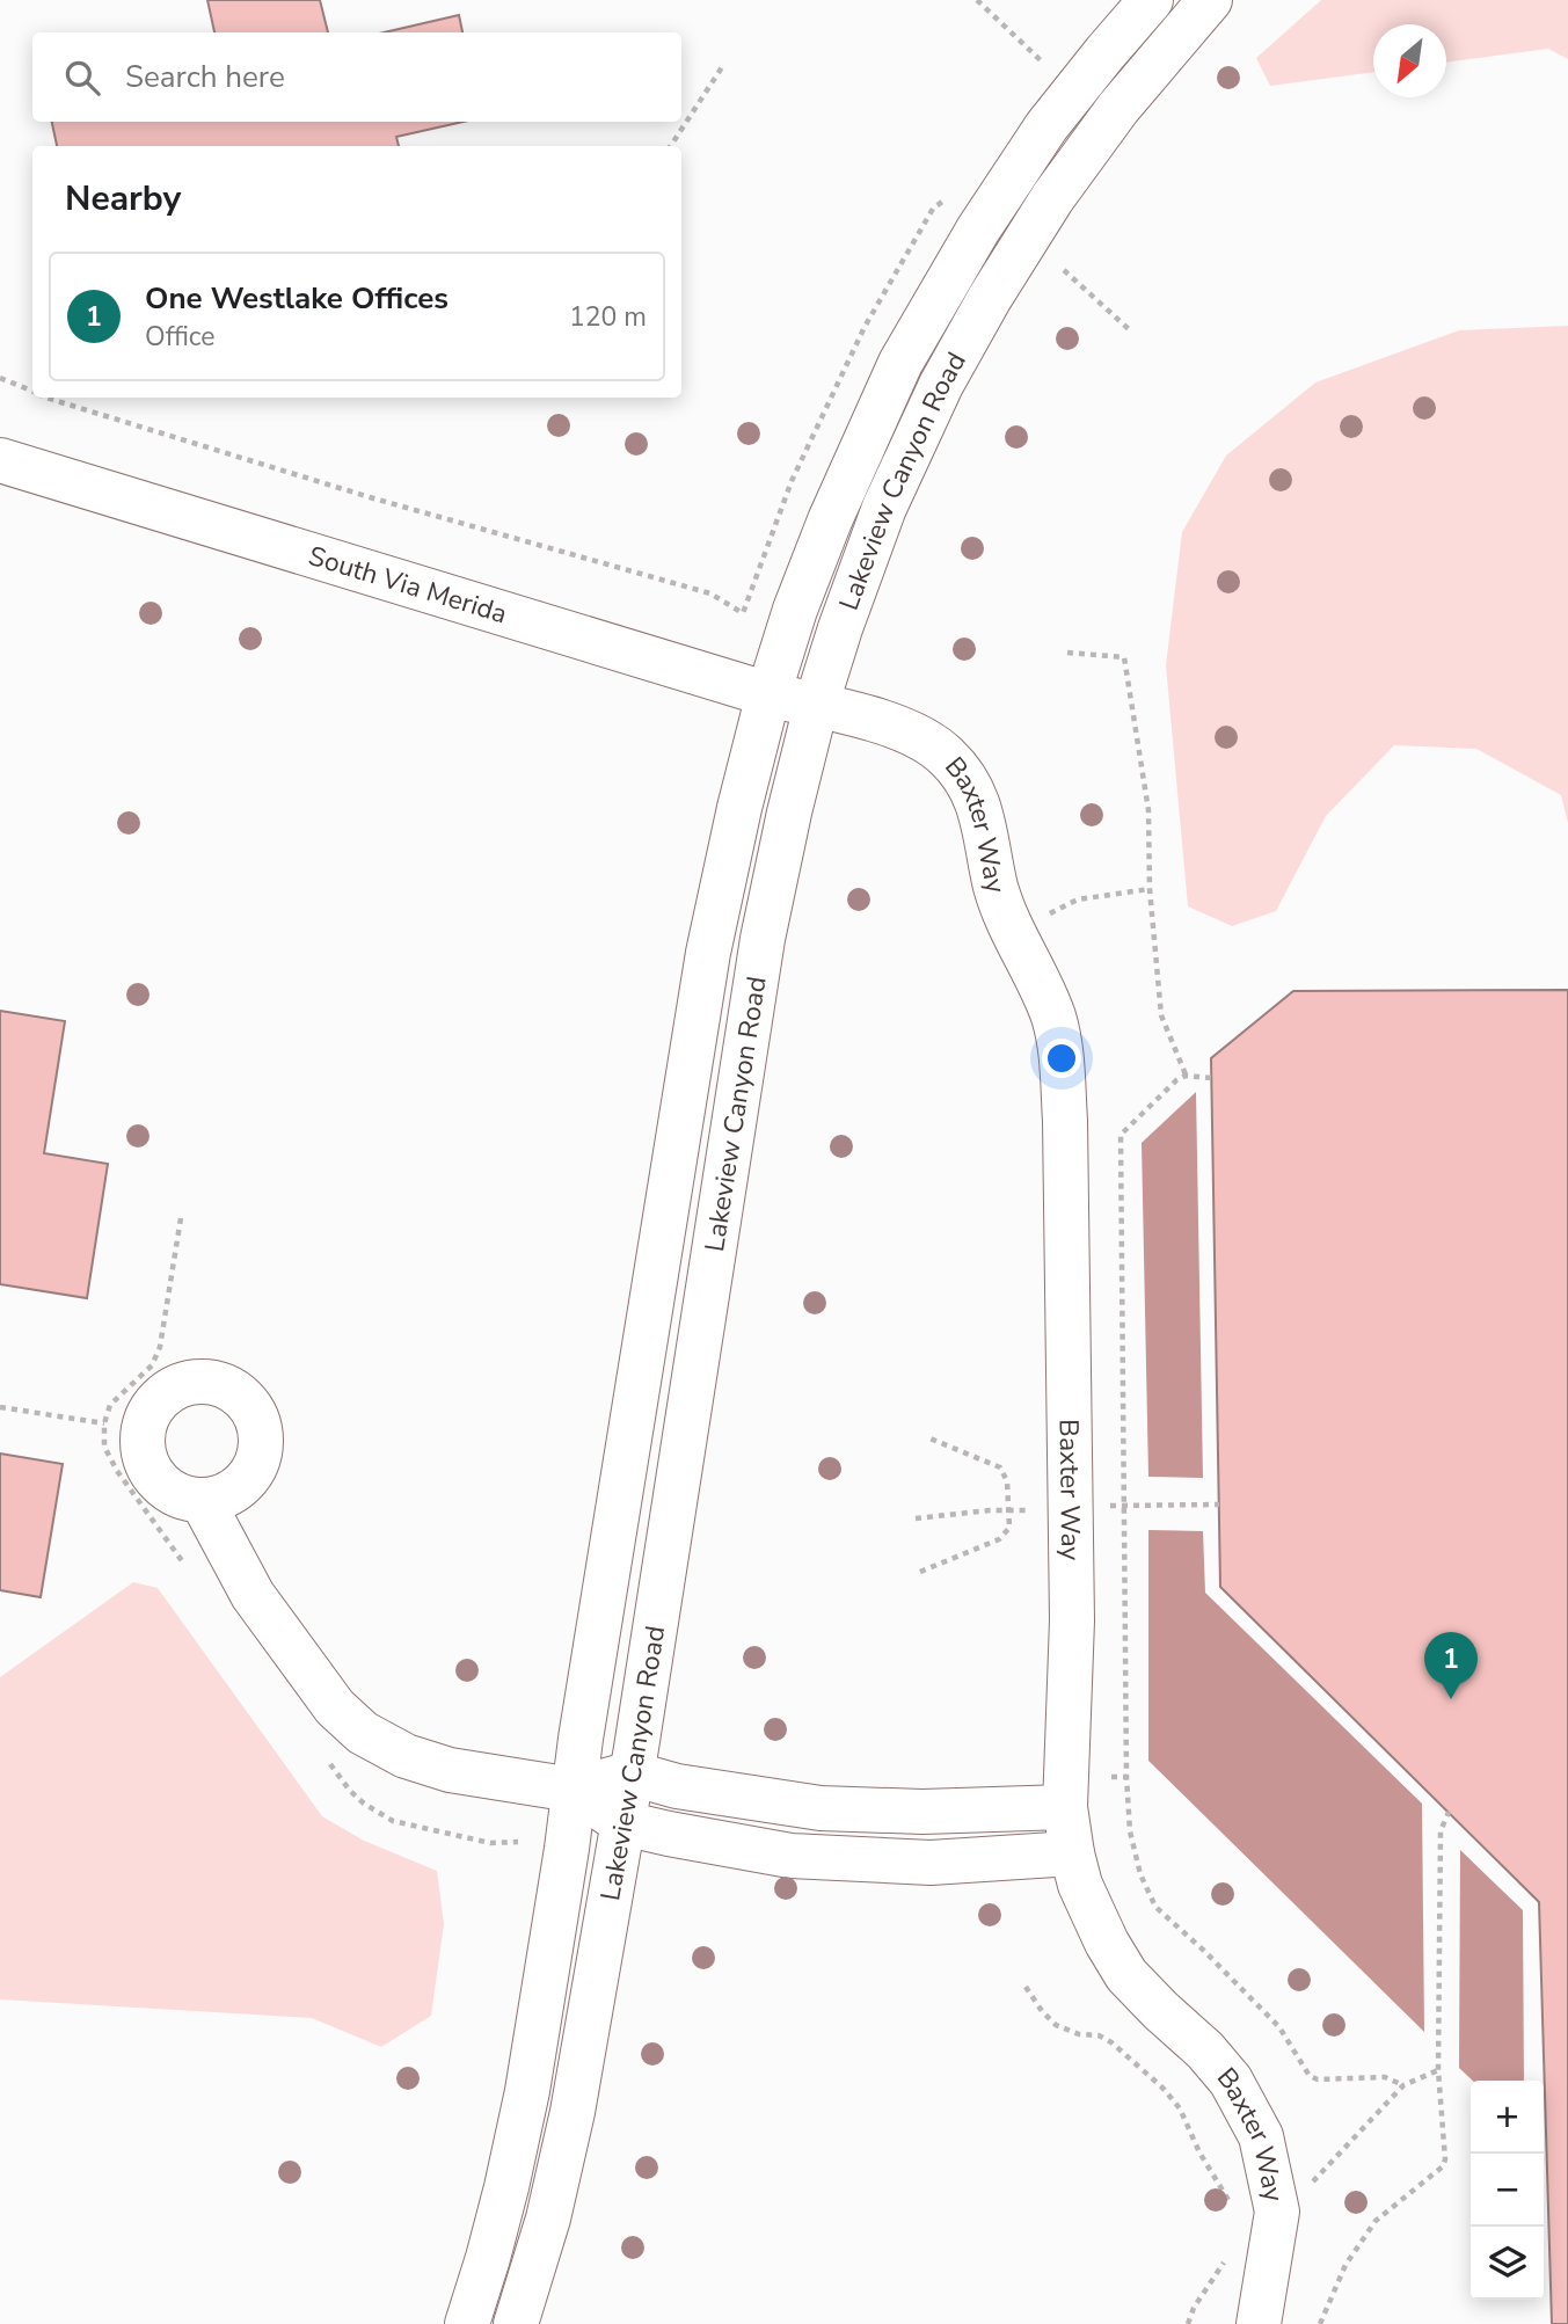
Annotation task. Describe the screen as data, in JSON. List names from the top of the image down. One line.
{"streets":{"street":["Lakeview Canyon Road","South Via Merida","Baxter Way"]},"crossings":[["Lakeview Canyon Road","South Via Merida"],["Lakeview Canyon Road","Baxter Way"],["South Via Merida","Baxter Way"]],"north":"bottom left","page":{"search":"Search here","heading":"Nearby","list":[{"mark":"1","name":"One Westlake Offices","note":"Office","value":"120 m"}],"pins":"1","map_buttons":["+","−"]}}
